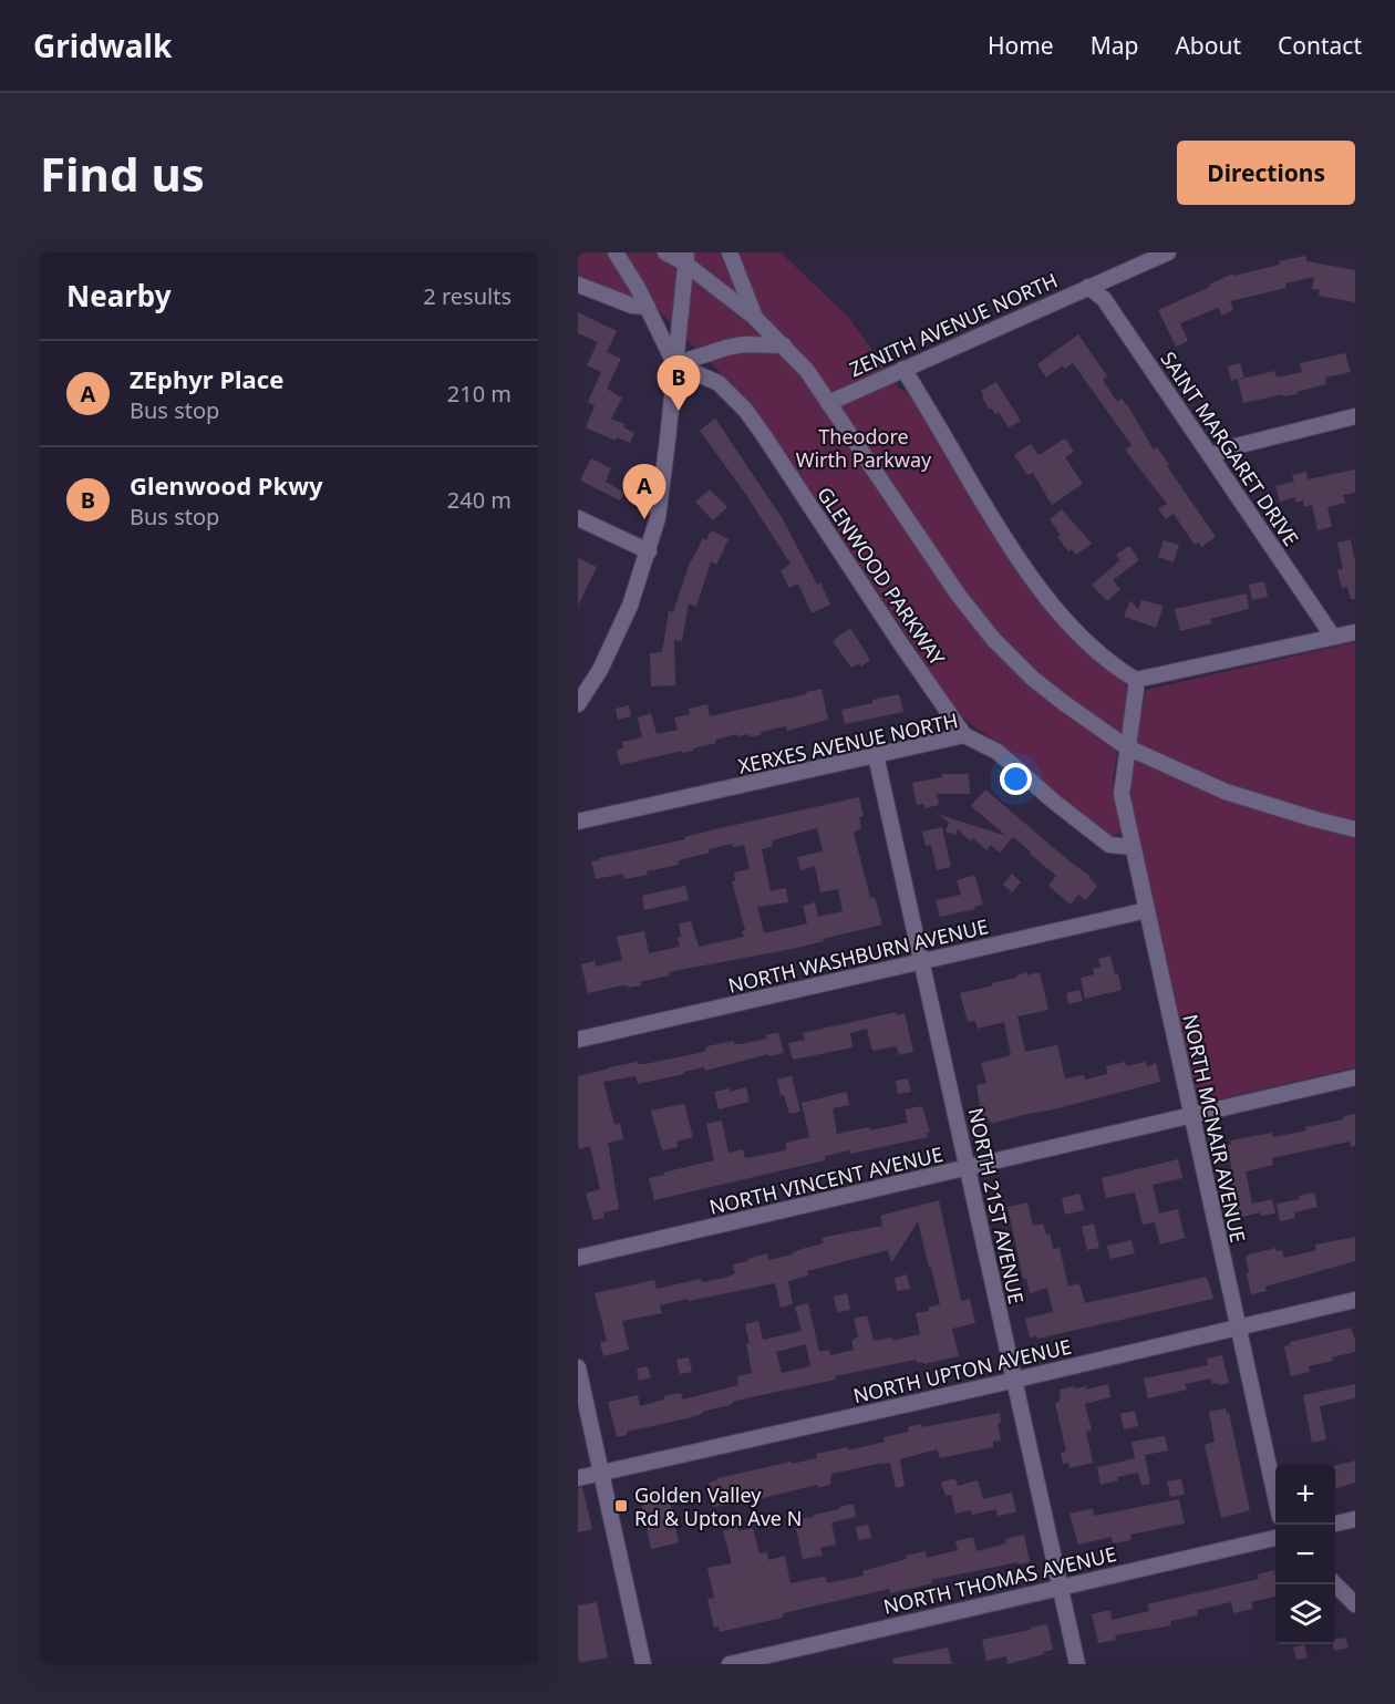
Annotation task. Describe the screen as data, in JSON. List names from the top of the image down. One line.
{"streets":{"street":["ZENITH AVENUE NORTH","SAINT MARGARET DRIVE","GLENWOOD PARKWAY","XERXES AVENUE NORTH","NORTH WASHBURN AVENUE","NORTH MCNAIR AVENUE","NORTH VINCENT AVENUE","NORTH 21ST AVENUE","NORTH UPTON AVENUE","NORTH THOMAS AVENUE"]},"crossings":[["ZENITH AVENUE NORTH","SAINT MARGARET DRIVE"],["GLENWOOD PARKWAY","XERXES AVENUE NORTH"],["XERXES AVENUE NORTH","NORTH MCNAIR AVENUE"],["XERXES AVENUE NORTH","NORTH 21ST AVENUE"],["NORTH WASHBURN AVENUE","NORTH MCNAIR AVENUE"],["NORTH WASHBURN AVENUE","NORTH 21ST AVENUE"],["NORTH MCNAIR AVENUE","NORTH VINCENT AVENUE"],["NORTH MCNAIR AVENUE","NORTH UPTON AVENUE"],["NORTH VINCENT AVENUE","NORTH 21ST AVENUE"],["NORTH 21ST AVENUE","NORTH UPTON AVENUE"],["NORTH 21ST AVENUE","NORTH THOMAS AVENUE"]],"parks":["Theodore Wirth Parkway"],"places":{"transit":["Golden Valley Rd & Upton Ave N"]},"page":{"header":"Gridwalk","nav":["Home","Map","About","Contact"],"buttons":"Directions","title":"Find us","heading":["Nearby","2 results"],"list":[{"mark":"A","name":"ZEphyr Place","note":"Bus stop","value":"210 m"},{"mark":"B","name":"Glenwood Pkwy","note":"Bus stop","value":"240 m"}],"pins":["B","A"],"map_buttons":["+","−"]}}
